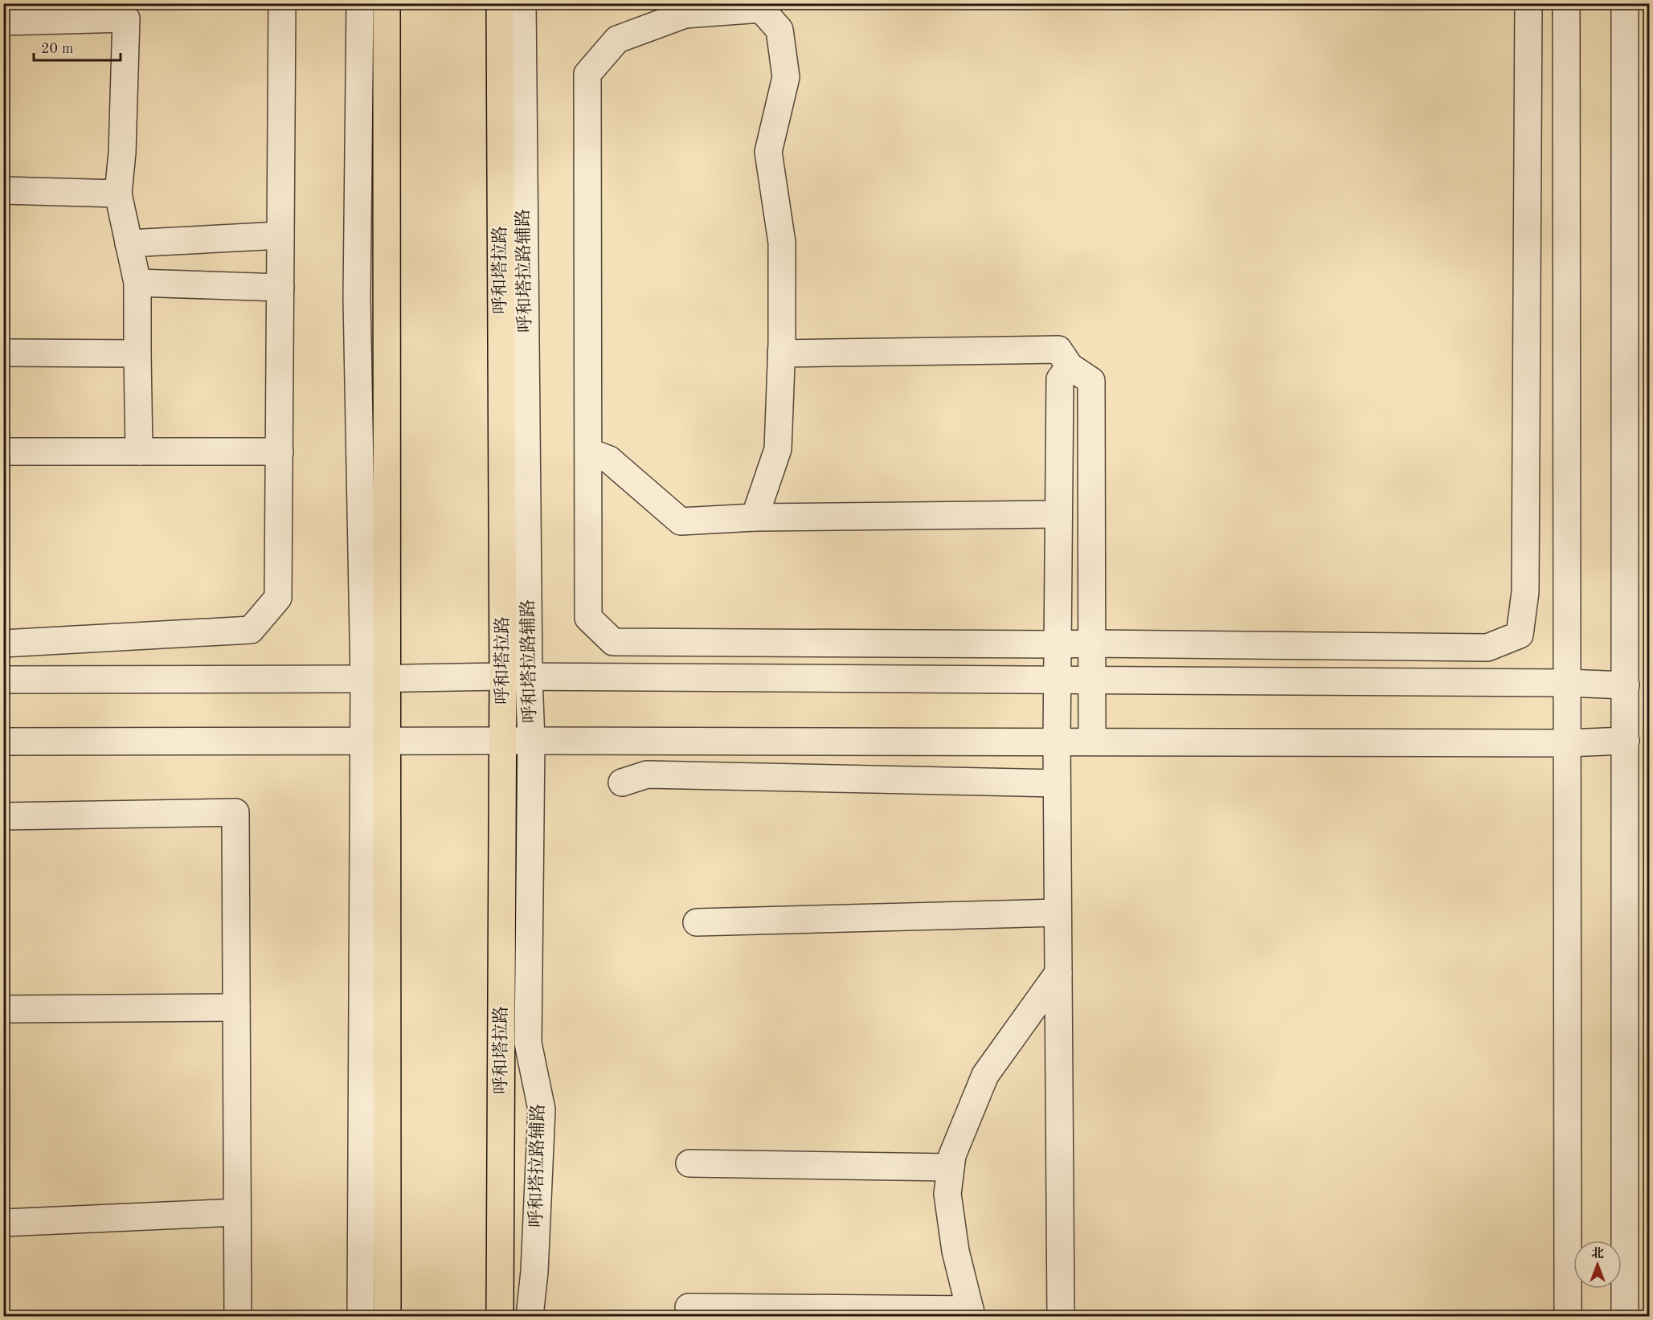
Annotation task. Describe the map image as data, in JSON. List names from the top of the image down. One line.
{"streets":{"main road":["呼和塔拉路"],"street":["呼和塔拉路辅路"]},"scale_bar":"20 m","north":"top"}
